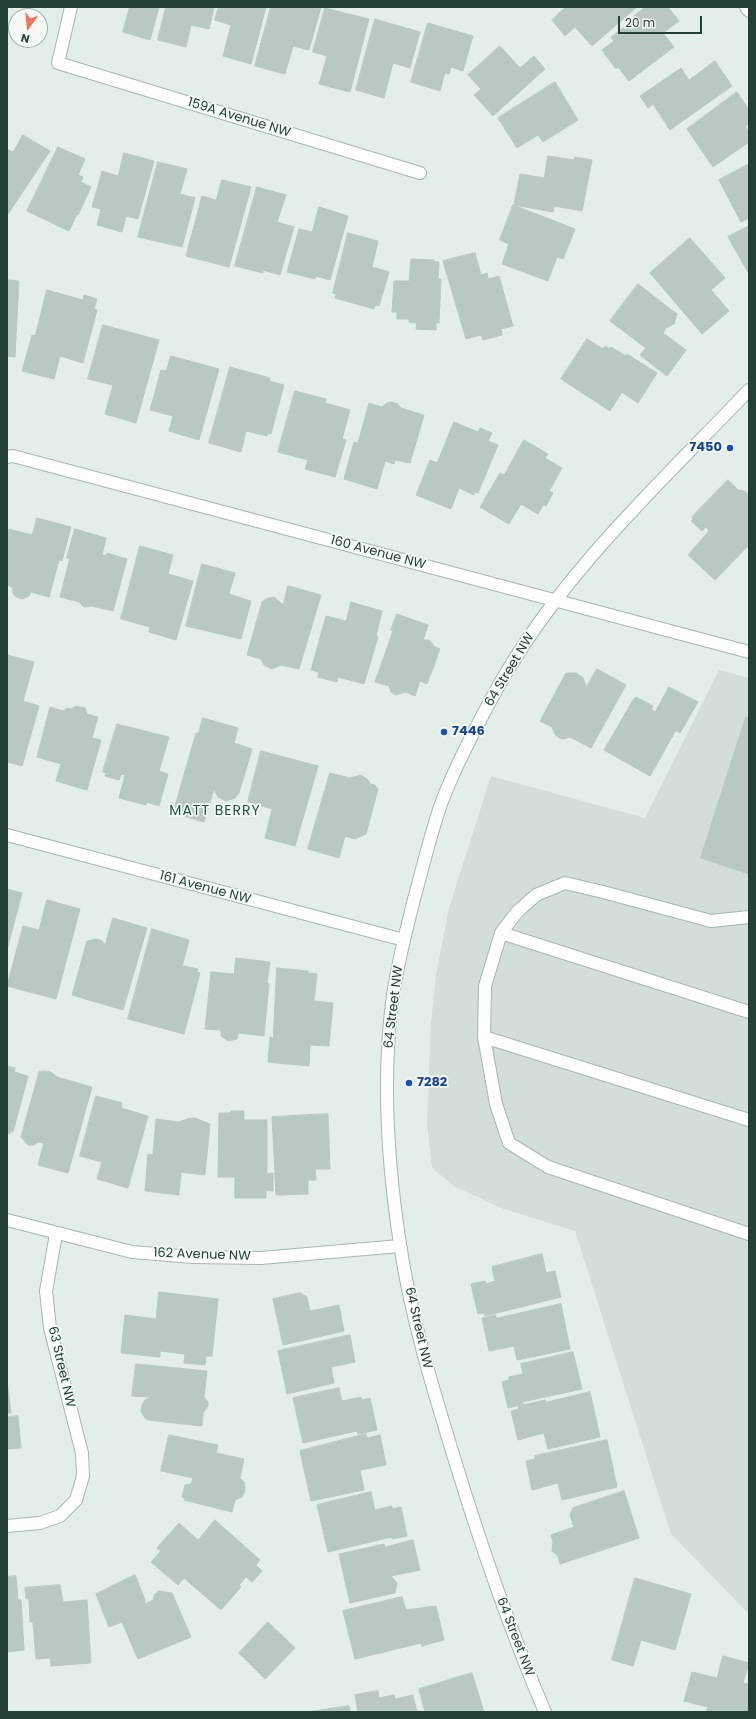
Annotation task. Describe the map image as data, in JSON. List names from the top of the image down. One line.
{"streets":{"street":["159A Avenue NW","160 Avenue NW","64 Street NW","161 Avenue NW","162 Avenue NW","63 Street NW"]},"crossings":[["160 Avenue NW","64 Street NW"],["64 Street NW","161 Avenue NW"],["64 Street NW","162 Avenue NW"],["162 Avenue NW","63 Street NW"]],"districts":["MATT BERRY"],"places":["7450","7446","7282"],"scale_bar":"20 m","north":"bottom"}
